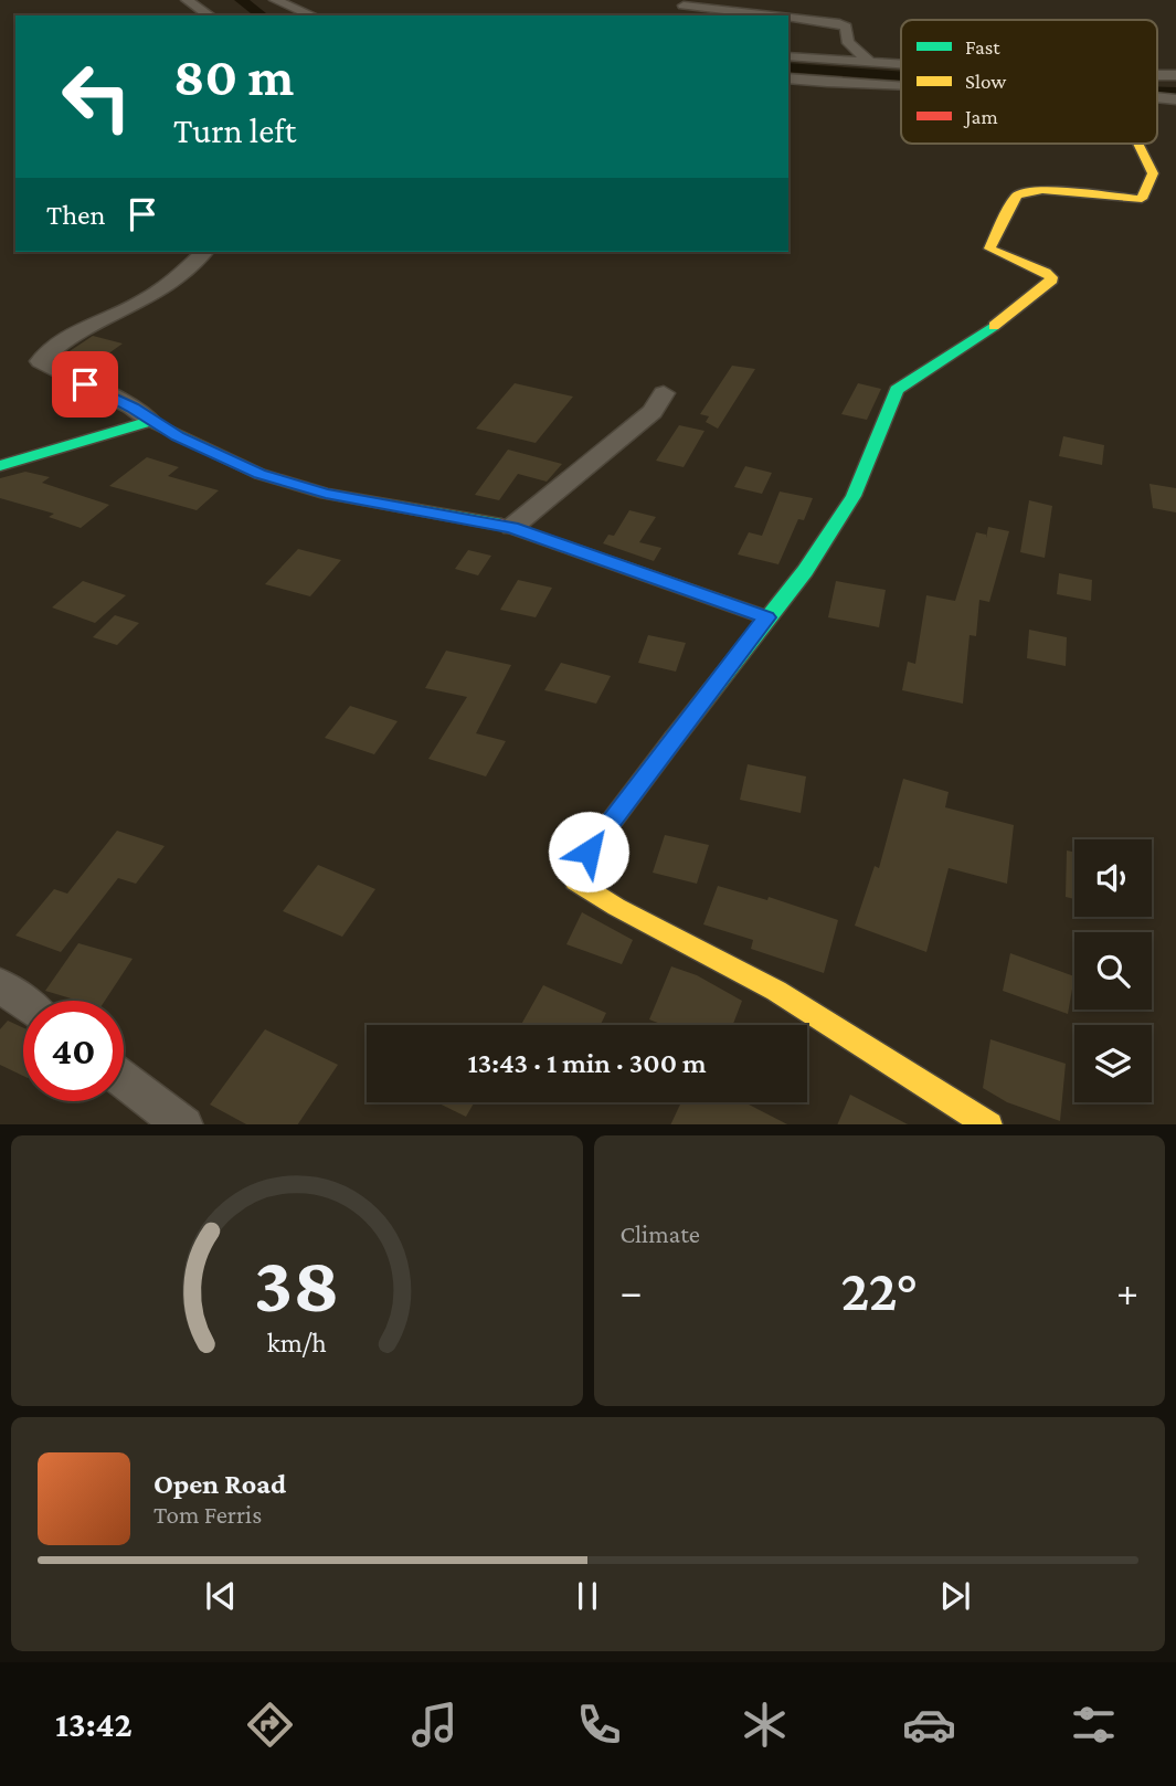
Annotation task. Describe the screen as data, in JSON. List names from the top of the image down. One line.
{"legend":["Fast","Slow","Jam"],"page":{"turn":["80 m","Turn left"],"then":"Then","limit":"40","trip":"13:43 · 1 min · 300 m","tile":"Climate","heat":["−","22°","+"],"song":["Open Road","Tom Ferris"],"tabs":"13:42","gauge":["38","km/h"]}}
